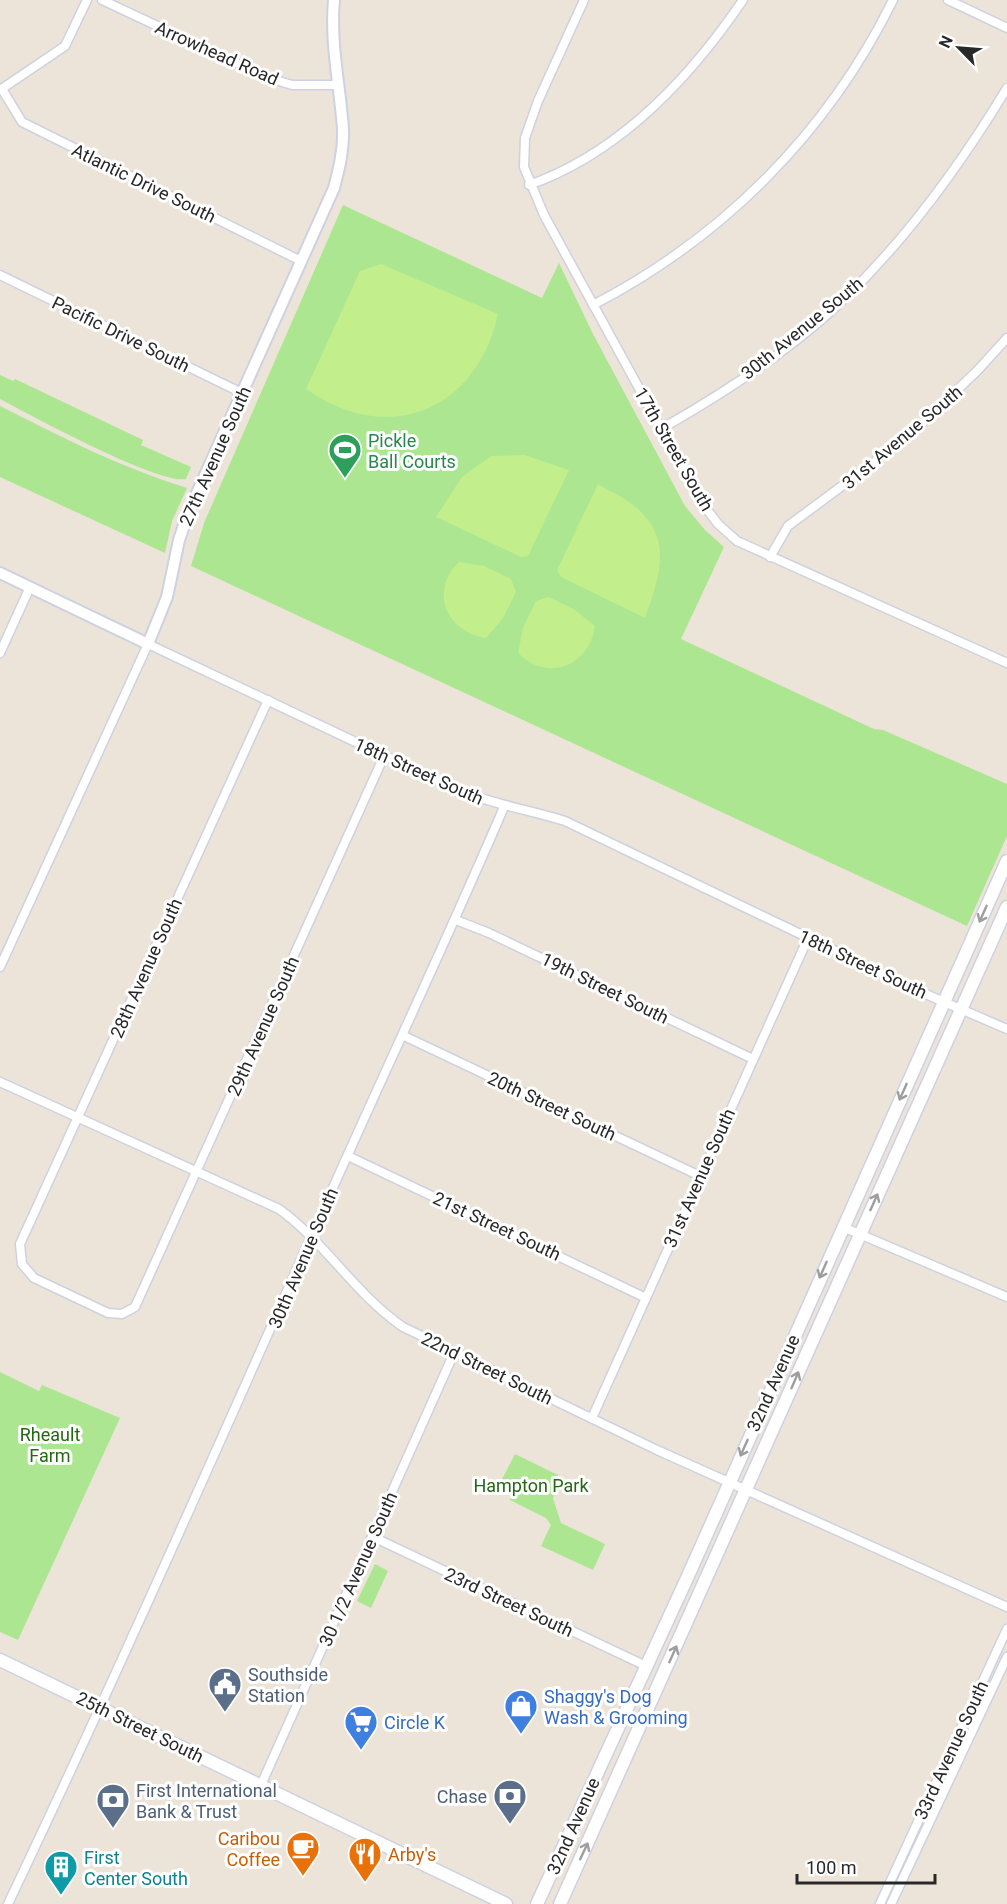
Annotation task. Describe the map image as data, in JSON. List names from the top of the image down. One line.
{"streets":{"main road":["32nd Avenue","25th Street South"],"street":["Arrowhead Road","Atlantic Drive South","30th Avenue South","Pacific Drive South","31st Avenue South","17th Street South","27th Avenue South","18th Street South","28th Avenue South","19th Street South","29th Avenue South","20th Street South","21st Street South","22nd Street South","30 1/2 Avenue South","23rd Street South","33rd Avenue South"]},"crossings":[["Arrowhead Road","27th Avenue South"],["Atlantic Drive South","27th Avenue South"],["30th Avenue South","17th Street South"],["30th Avenue South","18th Street South"],["30th Avenue South","19th Street South"],["30th Avenue South","20th Street South"],["30th Avenue South","21st Street South"],["30th Avenue South","22nd Street South"],["30th Avenue South","25th Street South"],["Pacific Drive South","27th Avenue South"],["31st Avenue South","17th Street South"],["31st Avenue South","18th Street South"],["31st Avenue South","19th Street South"],["31st Avenue South","20th Street South"],["31st Avenue South","21st Street South"],["31st Avenue South","22nd Street South"],["27th Avenue South","18th Street South"],["18th Street South","28th Avenue South"],["18th Street South","29th Avenue South"],["18th Street South","32nd Avenue"],["28th Avenue South","29th Avenue South"],["28th Avenue South","22nd Street South"],["29th Avenue South","22nd Street South"],["22nd Street South","32nd Avenue"],["22nd Street South","30 1/2 Avenue South"],["32nd Avenue","23rd Street South"],["30 1/2 Avenue South","23rd Street South"],["30 1/2 Avenue South","25th Street South"]],"parks":["Rheault Farm","Hampton Park"],"places":{"sports":["Pickle Ball Courts"],"public building":["Southside Station"],"shop":["Shaggy's Dog Wash & Grooming"],"supermarket":["Circle K"],"bank":["Chase","First International Bank & Trust"],"cafe":["Caribou Coffee"],"restaurant":["Arby's"],"building":["First Center South"]},"scale_bar":"100 m","north":"top left"}
